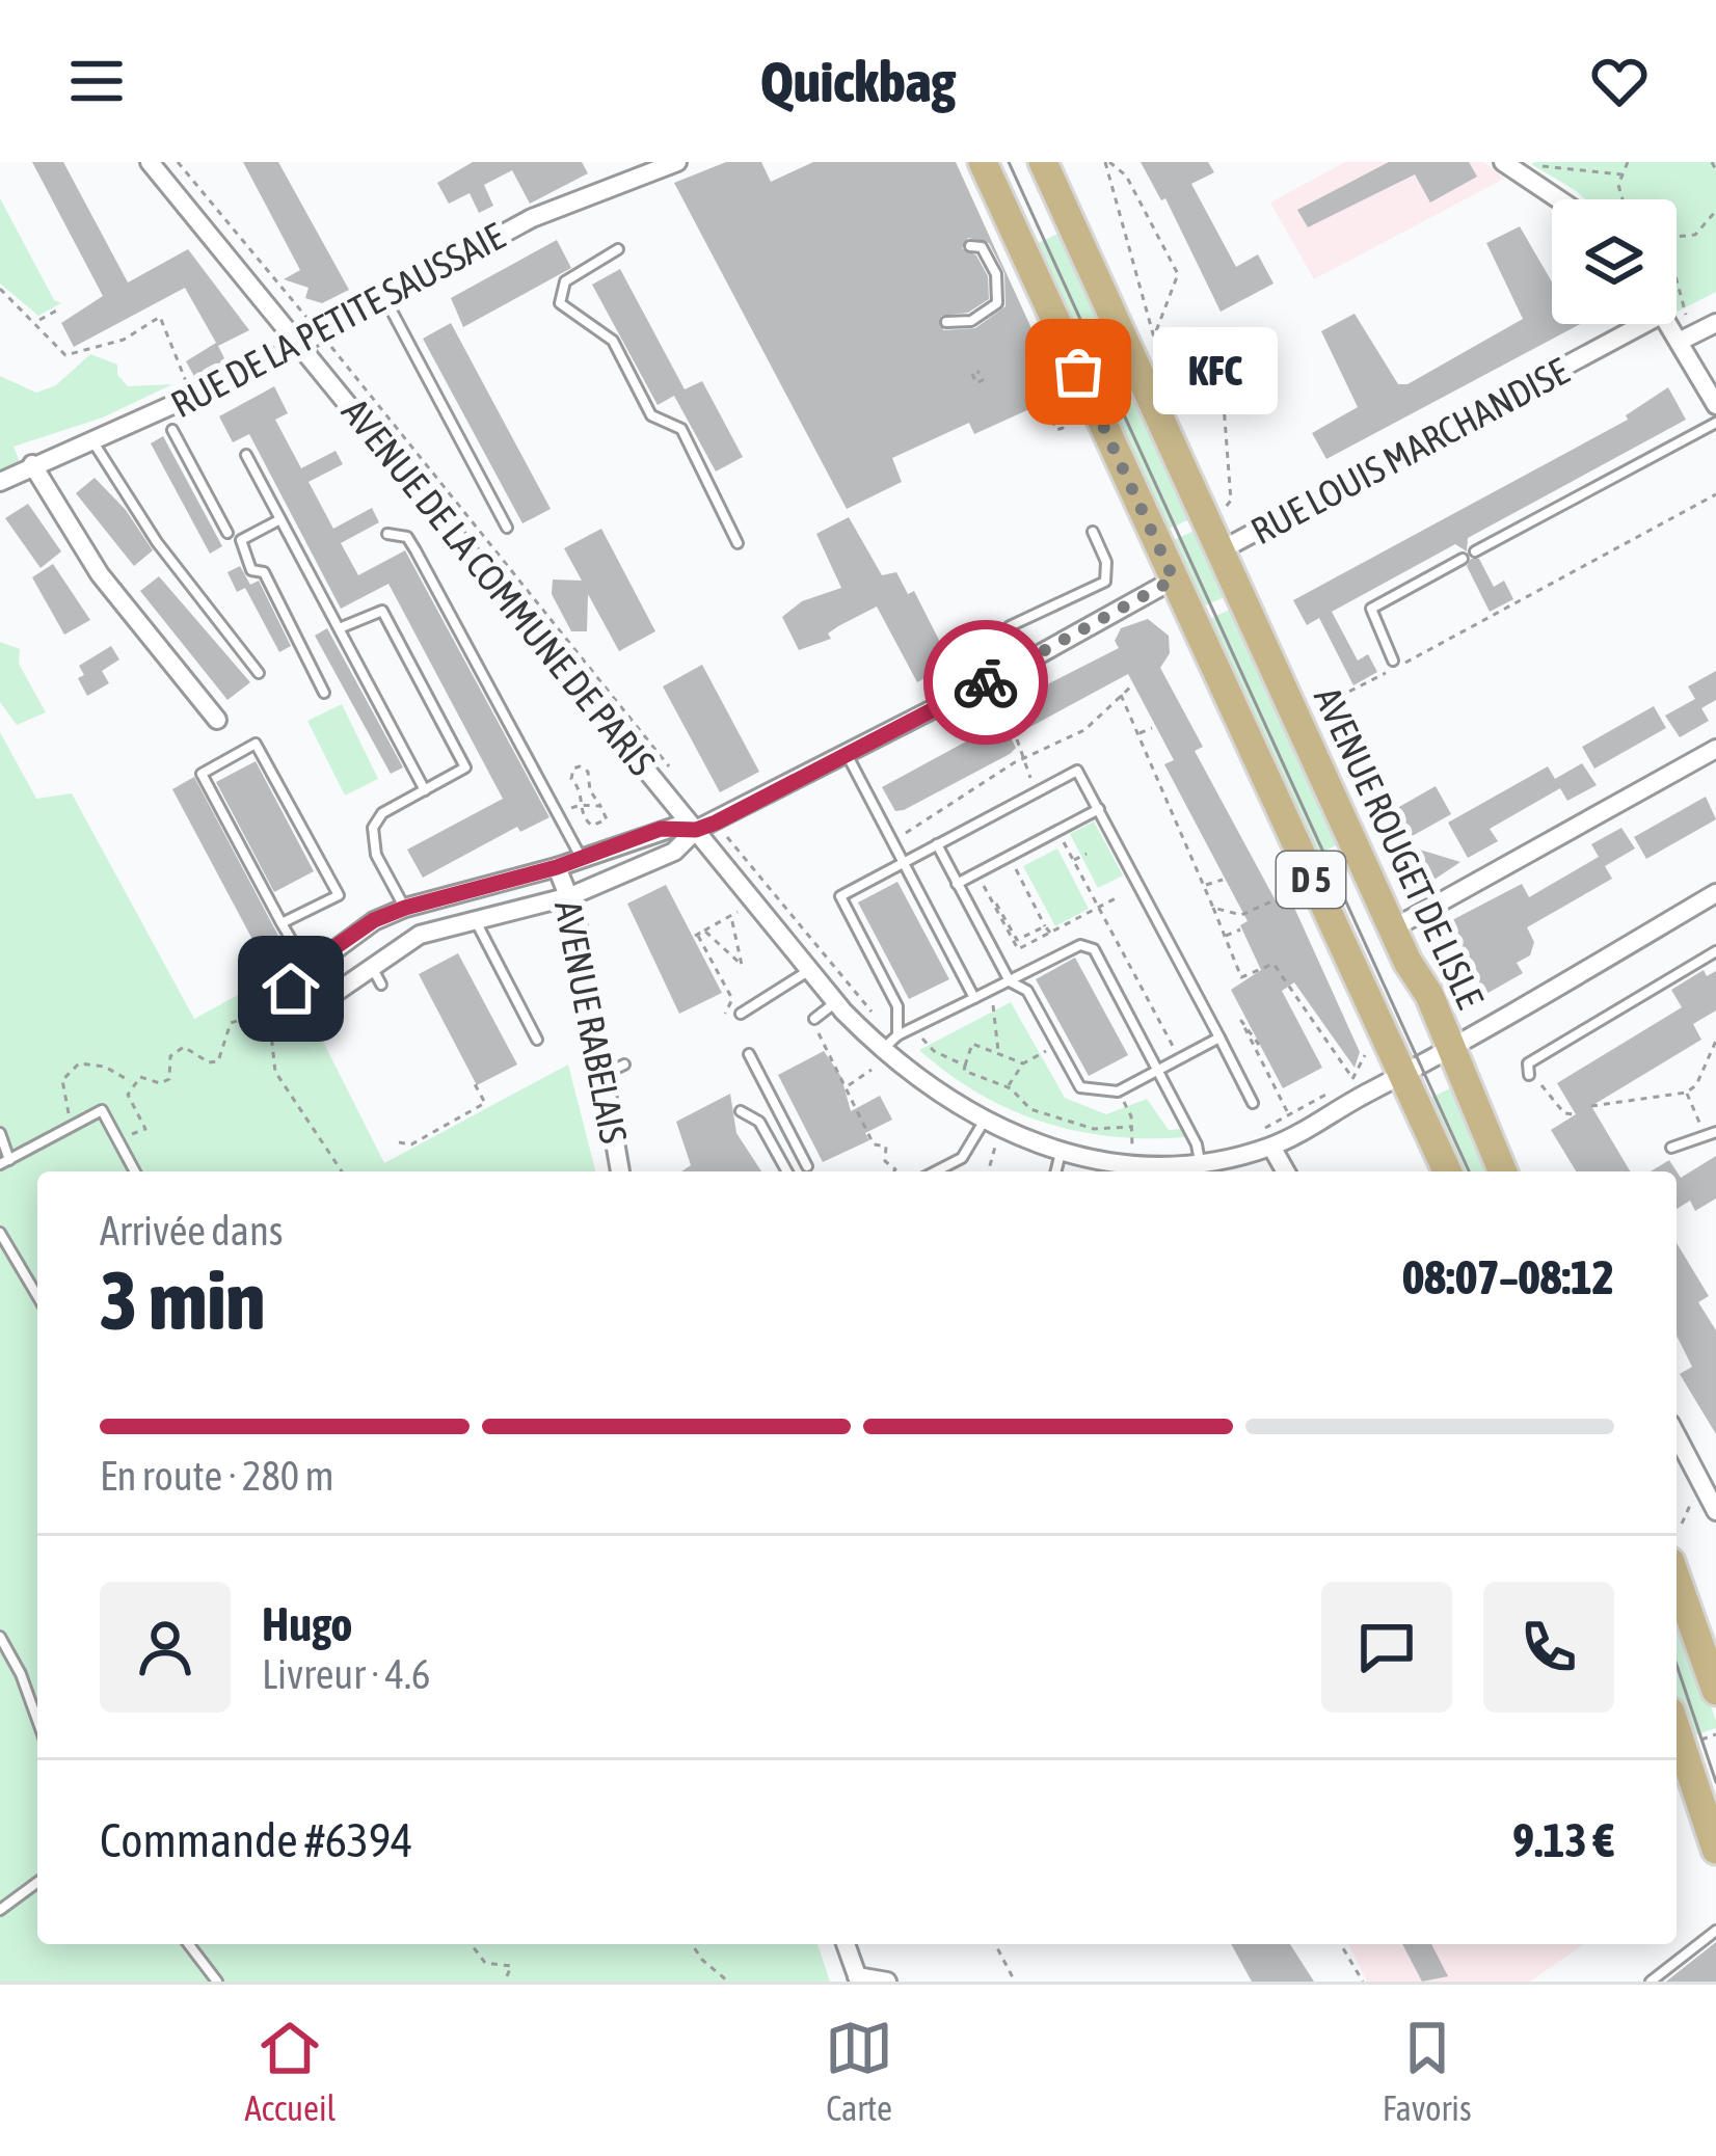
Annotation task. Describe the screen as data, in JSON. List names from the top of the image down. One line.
{"streets":{"main road":["AVENUE ROUGET DE LISLE","D 5"],"street":["RUE DE LA PETITE SAUSSAIE","RUE LOUIS MARCHANDISE","AVENUE DE LA COMMUNE DE PARIS","AVENUE RABELAIS"]},"crossings":[["RUE DE LA PETITE SAUSSAIE","AVENUE DE LA COMMUNE DE PARIS"],["RUE LOUIS MARCHANDISE","AVENUE ROUGET DE LISLE"],["RUE LOUIS MARCHANDISE","D 5"],["AVENUE DE LA COMMUNE DE PARIS","AVENUE ROUGET DE LISLE"],["AVENUE DE LA COMMUNE DE PARIS","D 5"],["AVENUE ROUGET DE LISLE","D 5"]],"places":["KFC"],"page":{"header":"Quickbag","bubble":"KFC","heading":["3 min","Arrivée dans","08:07–08:12"],"panel":["Hugo","Livreur · 4.6","Commande #6394","9.13 €"],"bar":"En route · 280 m","tabs":["Accueil","Carte","Favoris"]}}
